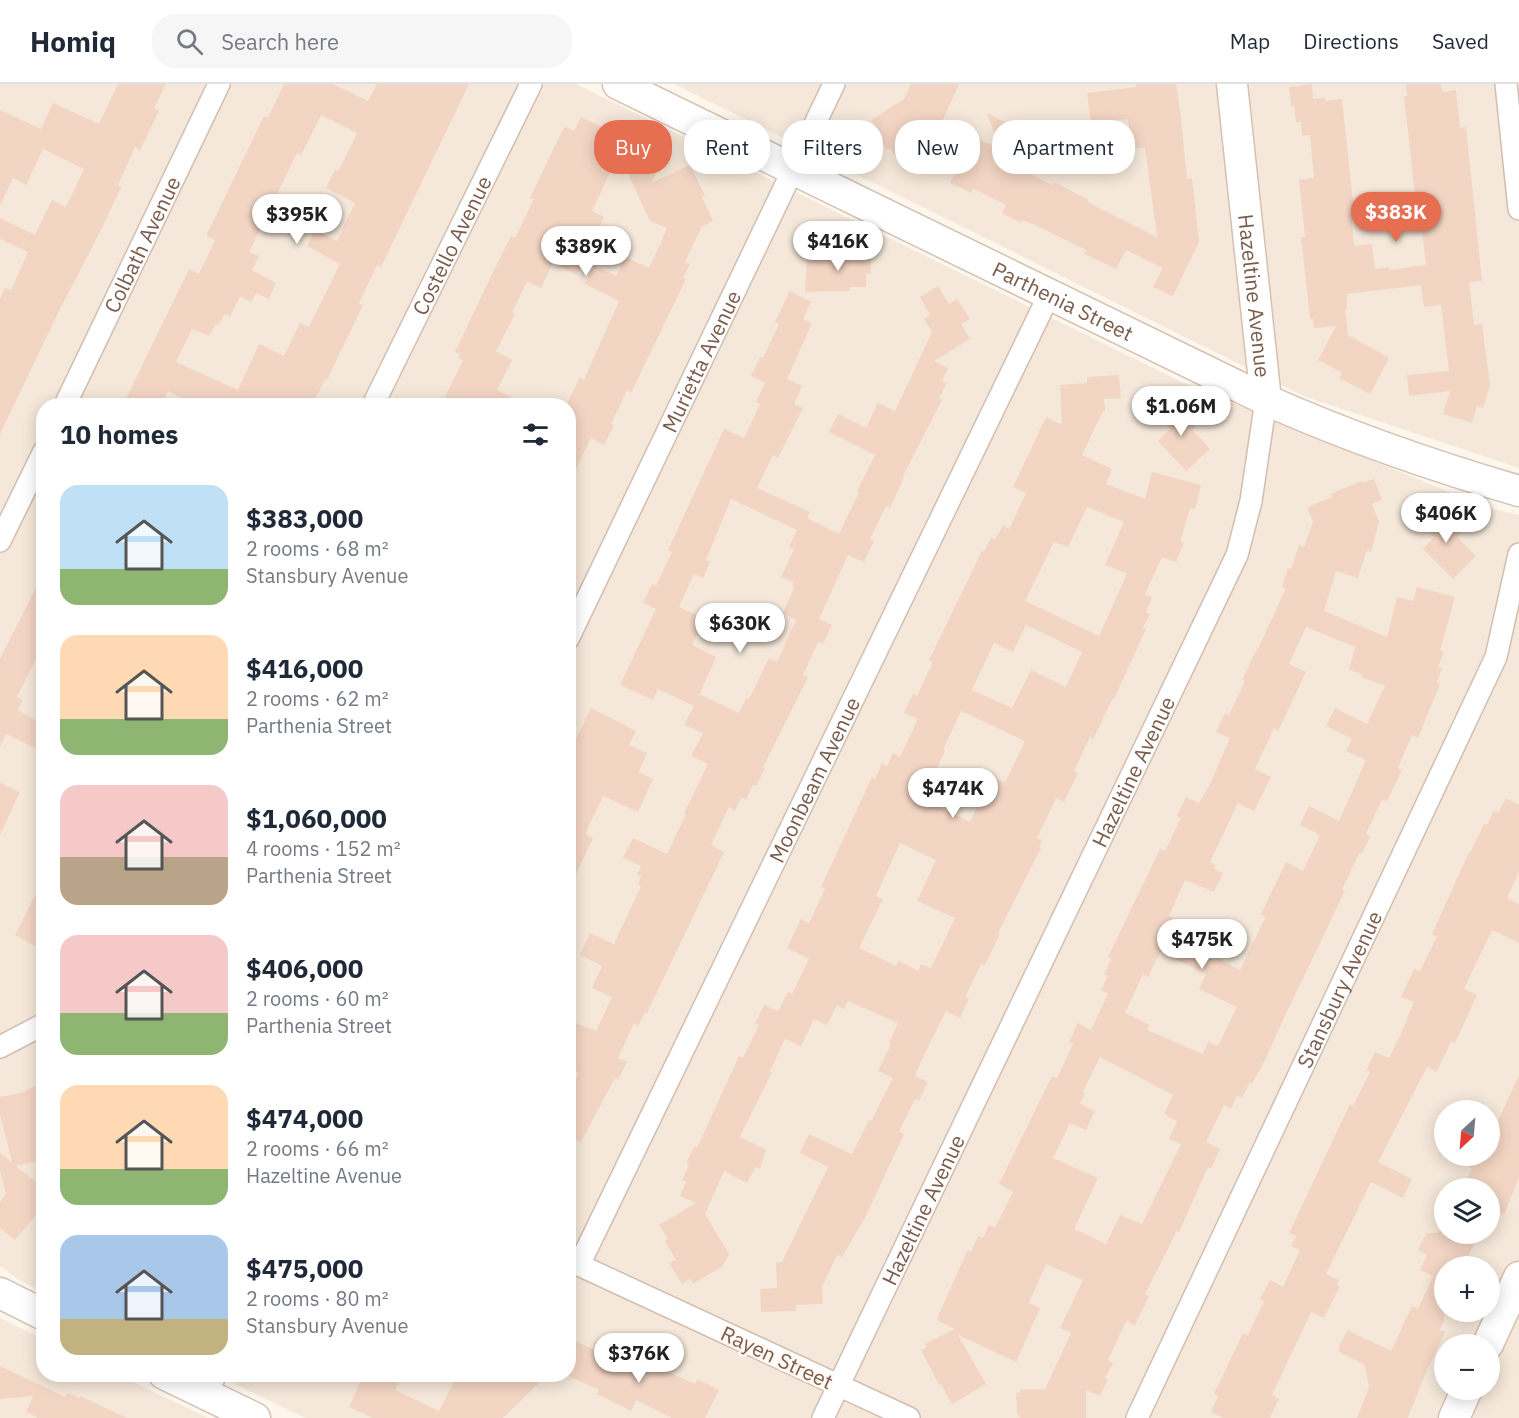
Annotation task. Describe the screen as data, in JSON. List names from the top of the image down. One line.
{"streets":{"street":["Costello Avenue","Colbath Avenue","Hazeltine Avenue","Parthenia Street","Murietta Avenue","Moonbeam Avenue","Stansbury Avenue","Rayen Street"]},"crossings":[["Hazeltine Avenue","Parthenia Street"],["Hazeltine Avenue","Rayen Street"],["Parthenia Street","Moonbeam Avenue"],["Moonbeam Avenue","Rayen Street"]],"north":"bottom left","page":{"header":"Homiq","search":"Search here","nav":["Map","Directions","Saved"],"chip":["Buy","Rent","Filters","New","Apartment"],"price":["$383K","$395K","$416K","$389K","$1.06M","$406K","$630K","$474K","$475K","$376K"],"heading":"10 homes","list":[{"name":"$383,000","note":"2 rooms · 68 m² · Stansbury Avenue"},{"name":"$416,000","note":"2 rooms · 62 m² · Parthenia Street"},{"name":"$1,060,000","note":"4 rooms · 152 m² · Parthenia Street"},{"name":"$406,000","note":"2 rooms · 60 m² · Parthenia Street"},{"name":"$474,000","note":"2 rooms · 66 m² · Hazeltine Avenue"},{"name":"$475,000","note":"2 rooms · 80 m² · Stansbury Avenue"}],"map_buttons":["+","−"]}}
